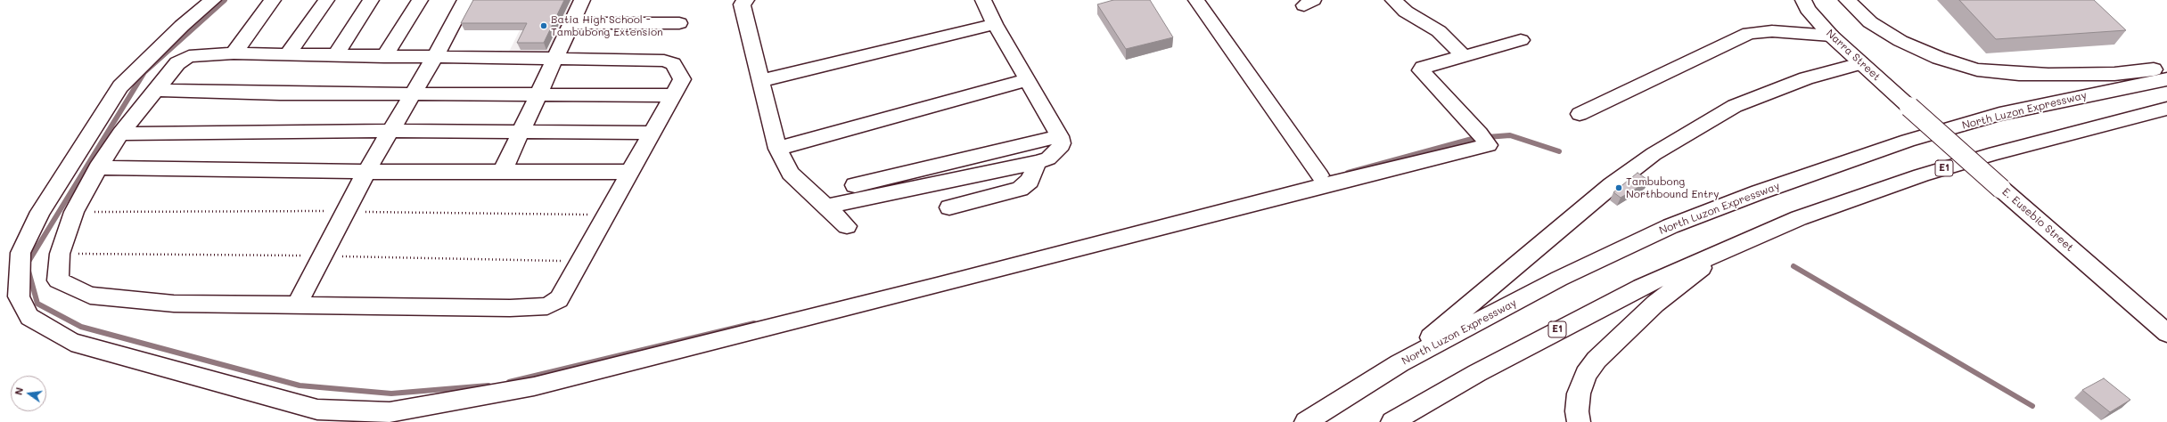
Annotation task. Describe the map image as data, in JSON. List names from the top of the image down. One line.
{"streets":{"main road":["Narra Street","North Luzon Expressway","E1","E. Eusebio Street"]},"crossings":[["Narra Street","E. Eusebio Street"]],"places":["Batia High School - Tambubong Extension","Tambubong Northbound Entry"],"north":"left"}
